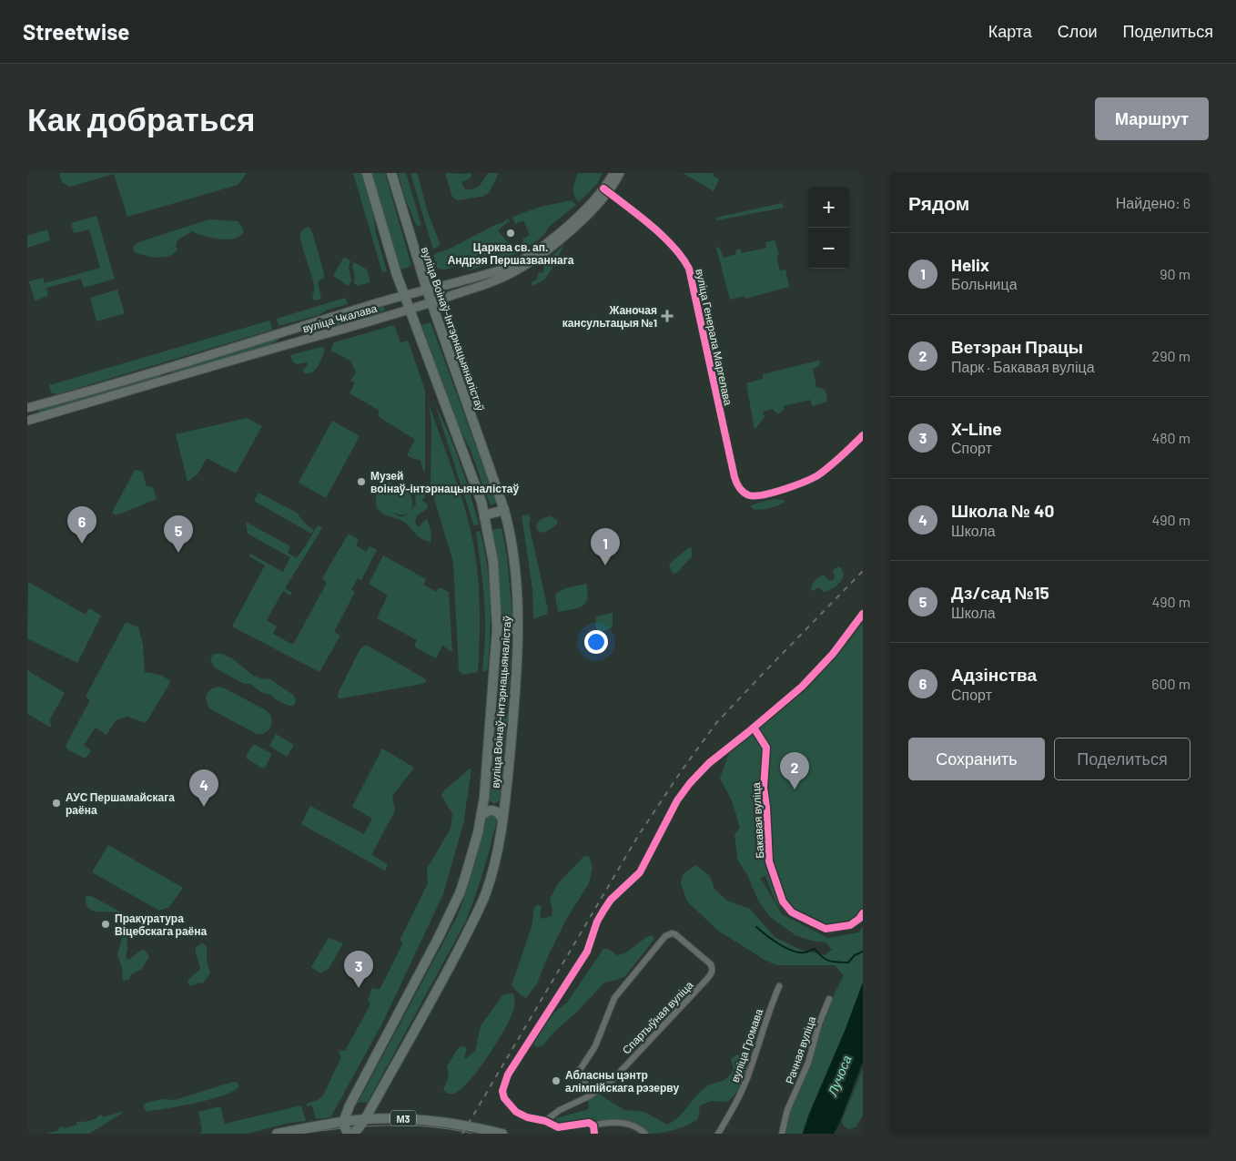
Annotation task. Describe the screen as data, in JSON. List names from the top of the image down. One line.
{"streets":{"main road":["вуліца Чкалава","вуліца Воінаў-Інтэрнацыяналістаў","М3"],"street":["вуліца Генерала Маргелава","Бакавая вуліца","Спартыўная вуліца","вуліца Громава","Рачная вуліца"]},"crossings":[["вуліца Чкалава","вуліца Воінаў-Інтэрнацыяналістаў"],["вуліца Чкалава","вуліца Генерала Маргелава"],["вуліца Воінаў-Інтэрнацыяналістаў","М3"]],"water":["Лучоса"],"places":{"other":["Царква св. ап. Андрэя Першазваннага","Музей воінаў-інтэрнацыяналістаў","АУС Першамайскага раёна","Пракуратура Віцебскага раёна","Абласны цэнтр алімпійскага рэзерву"],"health":["Жаночая кансультацыя №1"]},"page":{"header":"Streetwise","nav":["Карта","Слои","Поделиться"],"buttons":["Маршрут",["Сохранить","Поделиться"]],"title":"Как добраться","heading":["Рядом","Найдено: 6"],"map_buttons":["+","−"],"list":[{"mark":"1","name":"Helix","note":"Больница","value":"90 m"},{"mark":"2","name":"Ветэран Працы","note":"Парк · Бакавая вуліца","value":"290 m"},{"mark":"3","name":"X-Line","note":"Спорт","value":"480 m"},{"mark":"4","name":"Школа № 40","note":"Школа","value":"490 m"},{"mark":"5","name":"Дз/сад №15","note":"Школа","value":"490 m"},{"mark":"6","name":"Адзінства","note":"Спорт","value":"600 m"}],"pins":["6","5","1","2","4","3"]}}
